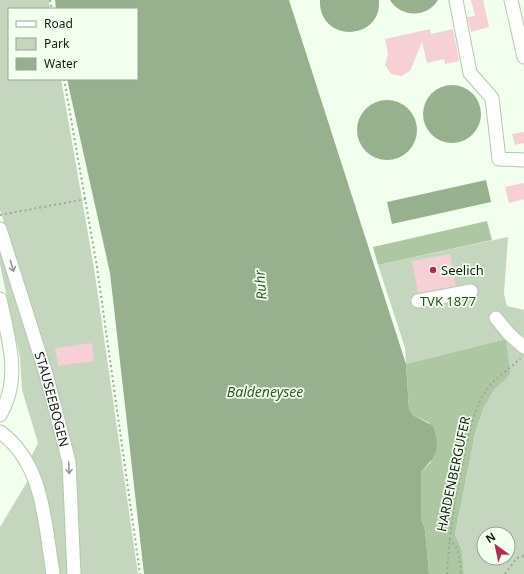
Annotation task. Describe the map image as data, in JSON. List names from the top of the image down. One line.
{"streets":{"street":["STAUSEEBOGEN"],"path":["HARDENBERGUFER"]},"water":["Ruhr","Baldeneysee"],"parks":["TVK 1877"],"places":["Seelich"],"legend":["Road","Park","Water"],"north":"top left"}
